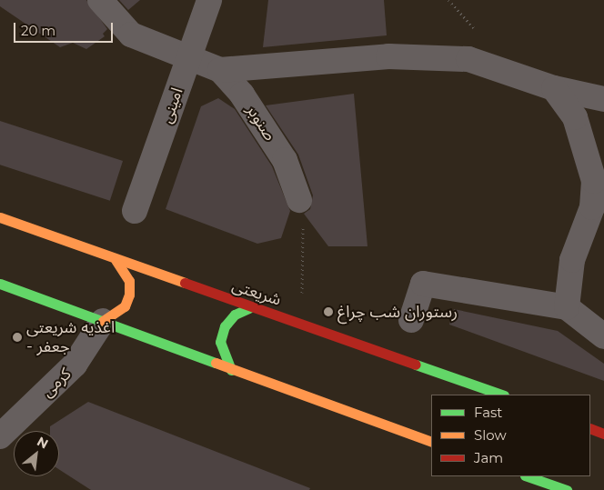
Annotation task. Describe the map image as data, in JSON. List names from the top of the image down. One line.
{"streets":{"main road":["شریعتی"],"street":["امینی","صنوبر","کرمی"]},"crossings":[["امینی","صنوبر"]],"places":["رستوران شب چراغ","اغذیه شریعتی - جعفر"],"legend":["Fast","Slow","Jam"],"scale_bar":"20 m","north":"top right"}
